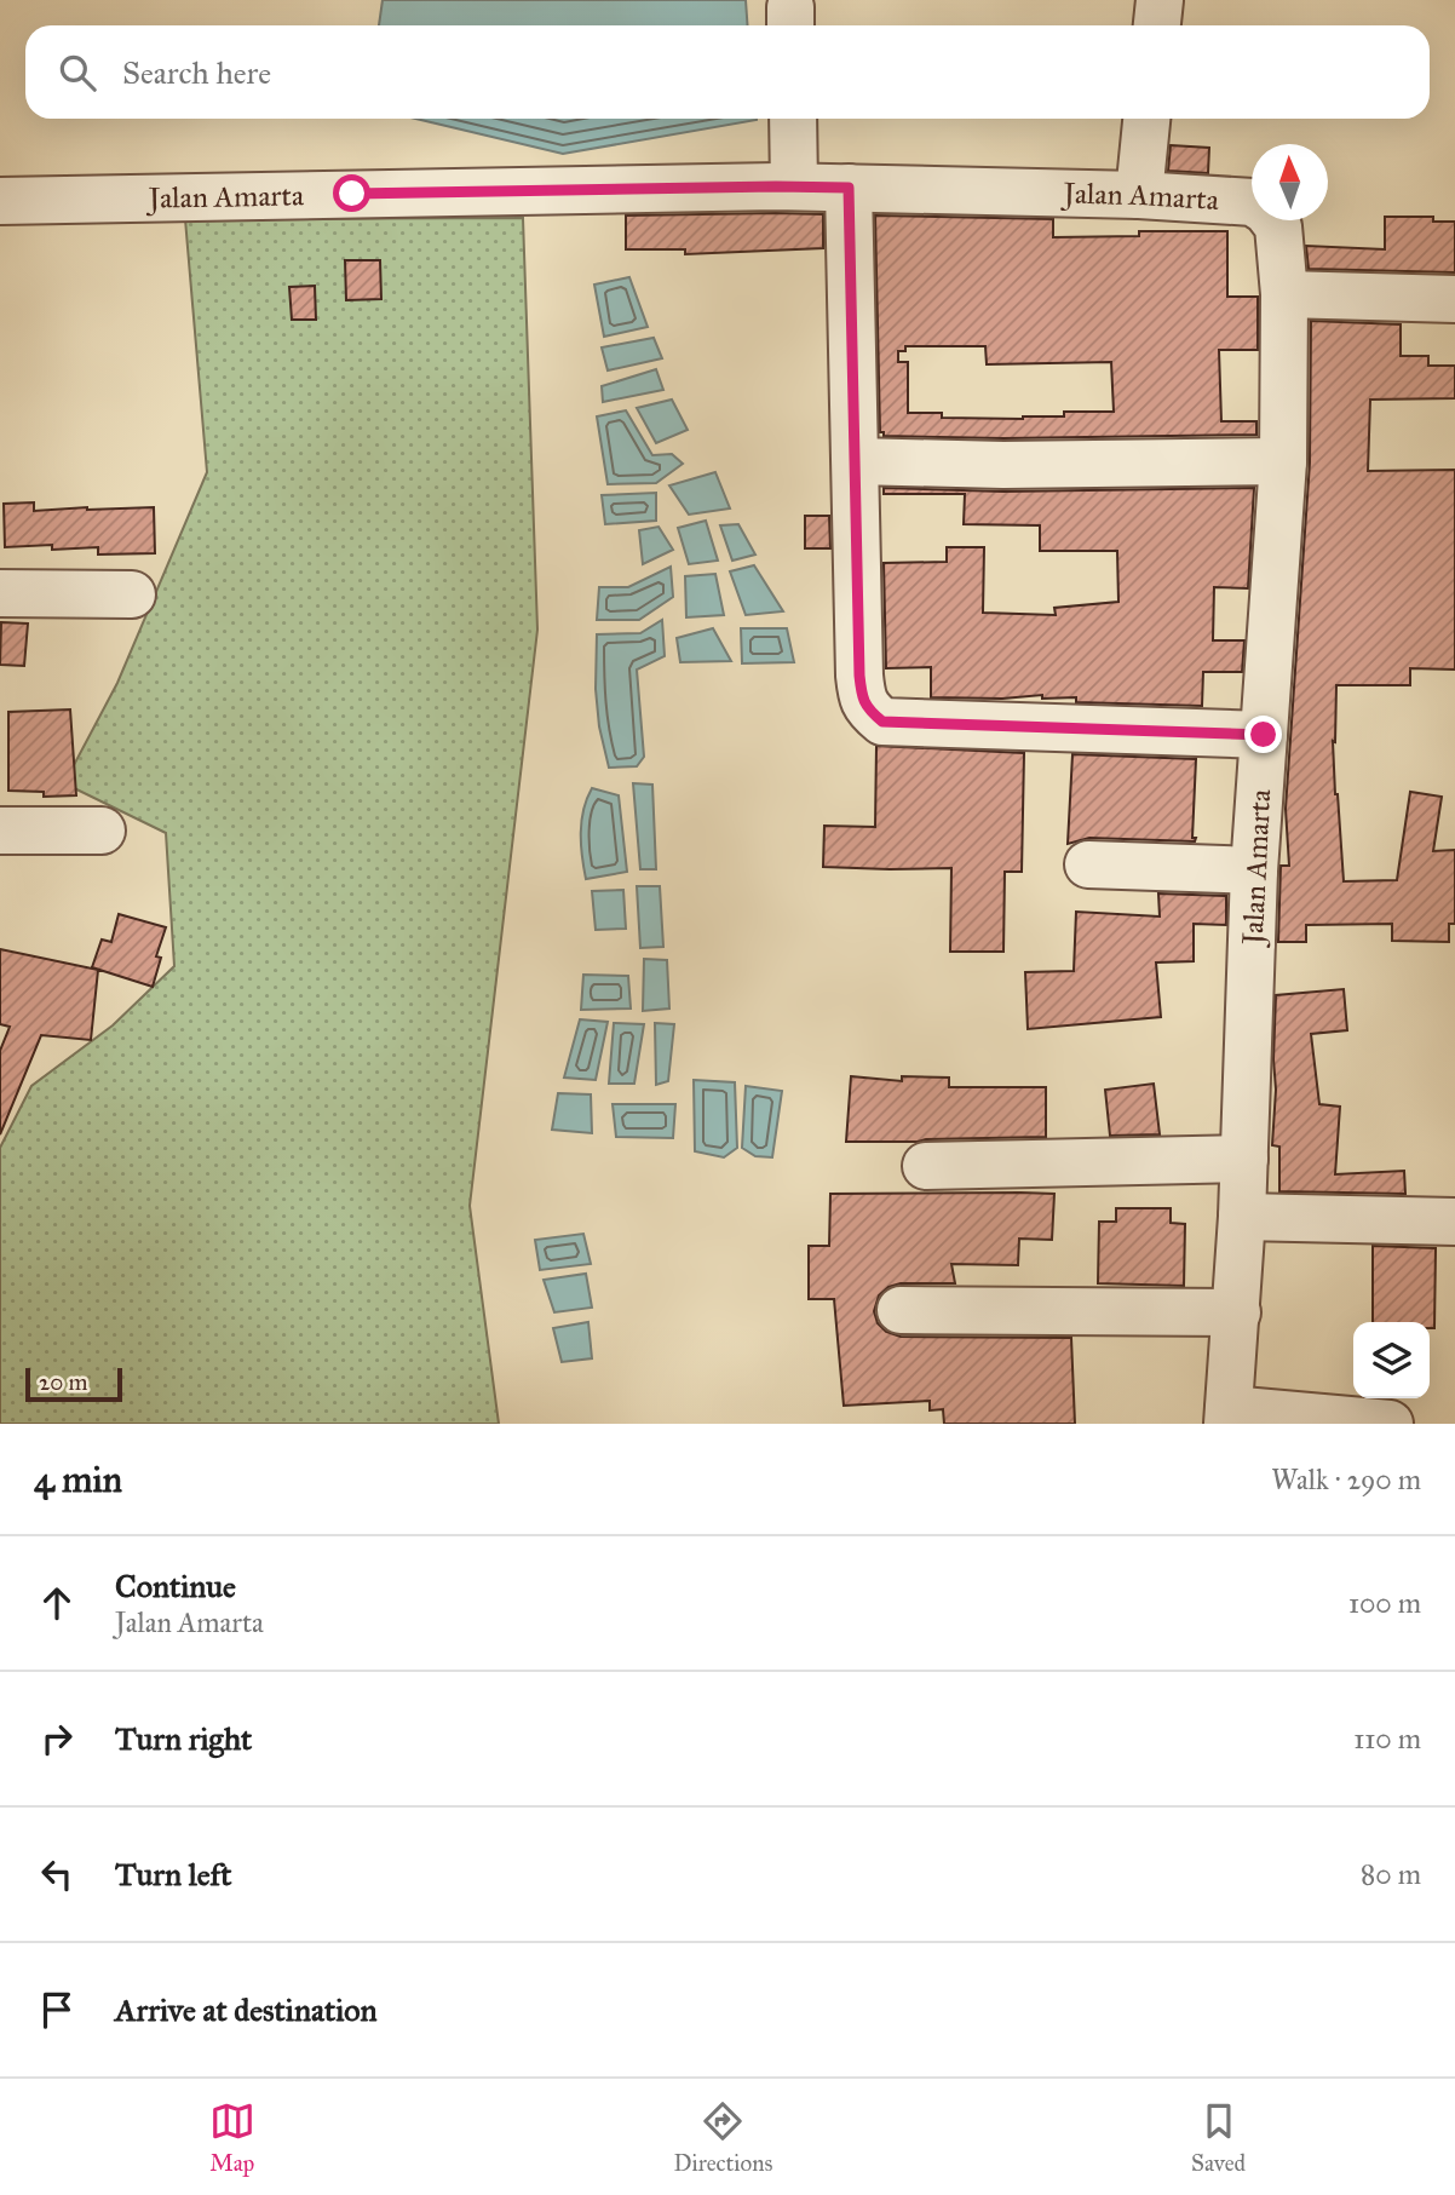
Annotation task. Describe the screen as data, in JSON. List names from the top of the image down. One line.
{"streets":{"street":["Jalan Amarta"]},"scale_bar":"20 m","north":"top","page":{"search":"Search here","scale":"20 m","heading":["4 min","Walk · 290 m"],"list":[["Continue","Jalan Amarta","100 m"],["Turn right","110 m"],["Turn left","80 m"],"Arrive at destination"],"nav":["Map","Directions","Saved"]}}
